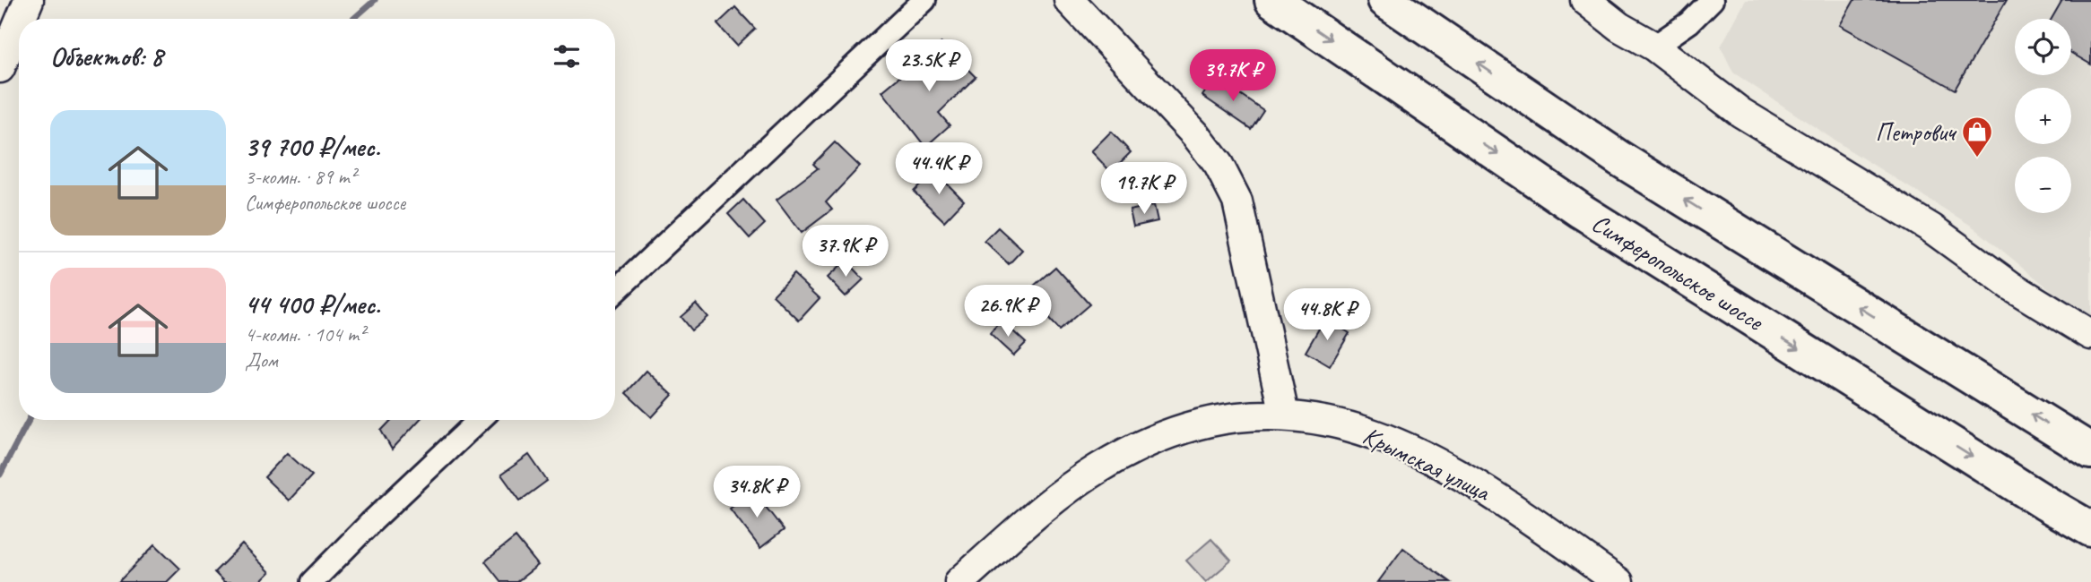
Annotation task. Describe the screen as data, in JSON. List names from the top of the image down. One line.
{"streets":{"highway":["Симферопольское шоссе"],"street":["Крымская улица"]},"places":{"shop":["Петрович"]},"page":{"map_buttons":["+","−"],"heading":"Объектов: 8","price":["23.5K ₽","39.7K ₽","44.4K ₽","19.7K ₽","37.9K ₽","26.9K ₽","44.8K ₽","34.8K ₽"],"list":[{"name":"39 700 ₽/мес.","note":"3-комн. · 89 m² · Симферопольское шоссе"},{"name":"44 400 ₽/мес.","note":"4-комн. · 104 m² · Дом"}]}}
